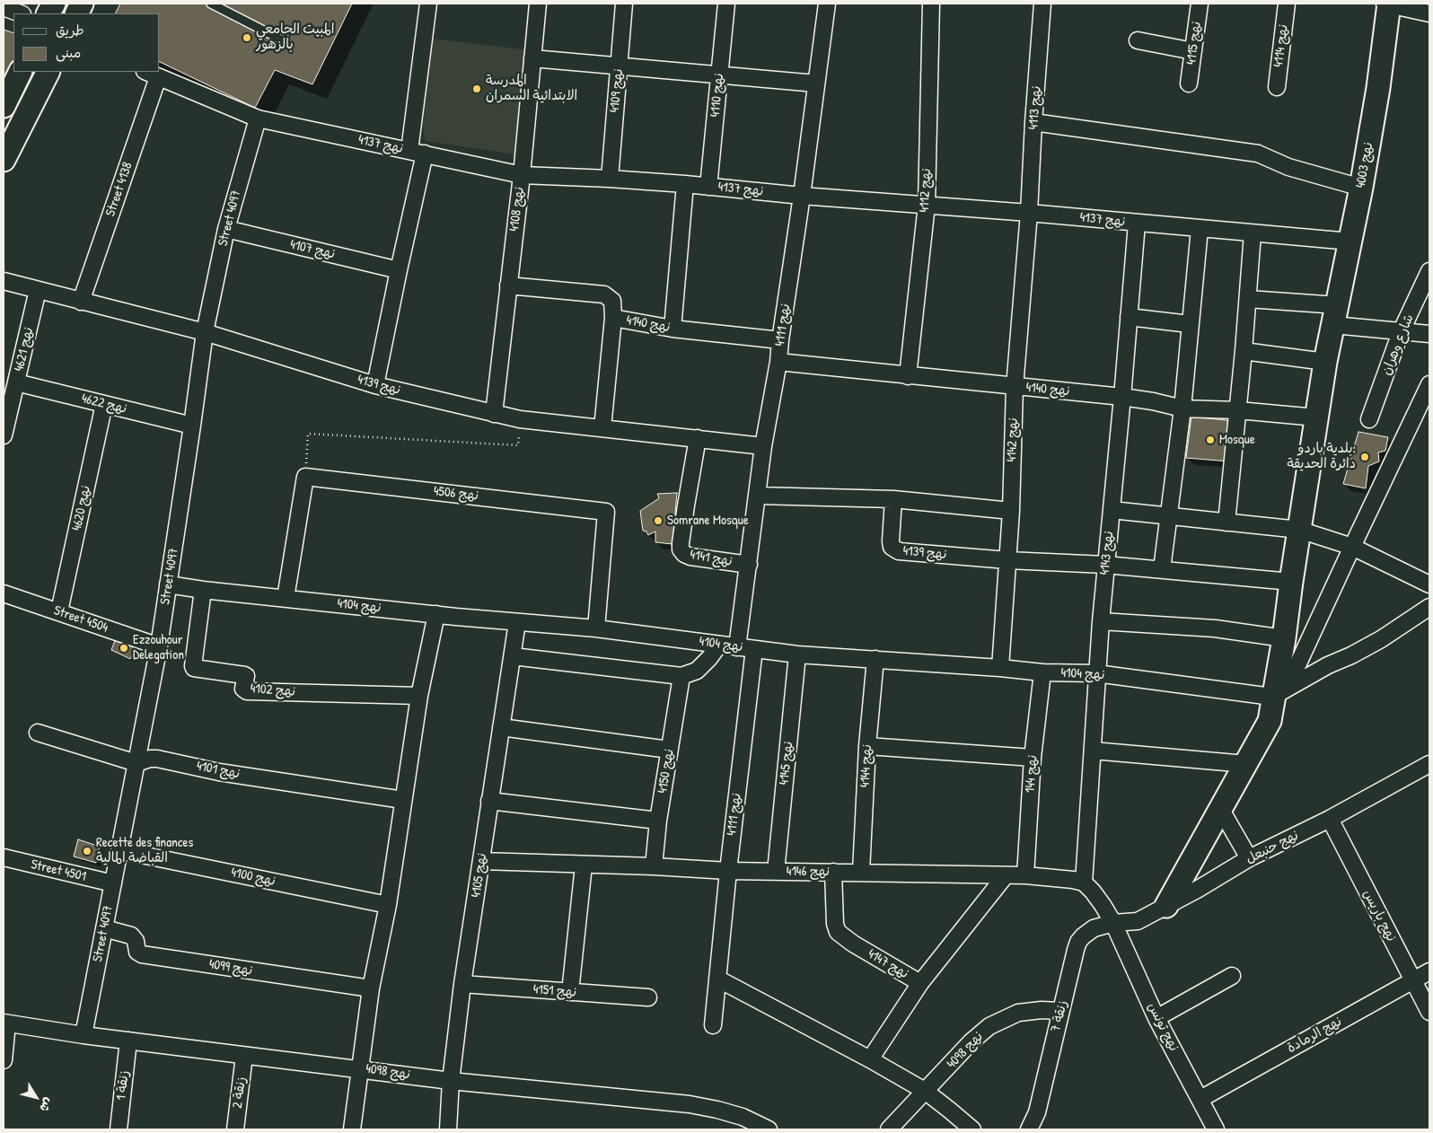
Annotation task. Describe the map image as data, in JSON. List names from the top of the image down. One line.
{"streets":{"street":["نهج 4115","نهج 4114","نهج 4109","نهج 4110","نهج 4113","نهج 4137","نهج 4003","Street 4138","نهج 4112","نهج 4108","Street 4097","نهج 4107","نهج 4140","نهج 4111","شارع وهران","نهج 4621","نهج 4139","نهج 4622","نهج 4142","نهج 4506","نهج 4620","نهج 4143","نهج 4141","نهج 4104","Street 4504","نهج 4102","نهج 4145","نهج 4144","نهج 4101","نهج 4150","نهج 144","نهج حنبعل","Street 4501","نهج 4146","نهج 4105","نهج 4100","نهج باريس","نهج 4147","نهج 4099","نهج 4151","زنقة 7","نهج تونس","نهج الرمادة","نهج 4098","زنقة 1","زنقة 2"]},"crossings":[["نهج 4109","نهج 4137"],["نهج 4110","نهج 4137"],["نهج 4113","نهج 4137"],["نهج 4113","نهج 4142"],["نهج 4137","نهج 4003"],["نهج 4137","Street 4138"],["نهج 4137","نهج 4112"],["نهج 4137","نهج 4108"],["نهج 4137","Street 4097"],["نهج 4137","نهج 4111"],["نهج 4137","نهج 4142"],["نهج 4137","نهج 4143"],["نهج 4003","نهج 4140"],["نهج 4003","نهج 4104"],["نهج 4003","نهج حنبعل"],["Street 4138","نهج 4139"],["نهج 4112","نهج 4140"],["نهج 4108","نهج 4140"],["نهج 4108","نهج 4139"],["Street 4097","نهج 4107"],["Street 4097","نهج 4139"],["Street 4097","نهج 4622"],["Street 4097","نهج 4104"],["Street 4097","Street 4504"],["Street 4097","نهج 4101"],["Street 4097","Street 4501"],["Street 4097","نهج 4100"],["Street 4097","نهج 4099"],["Street 4097","نهج 4098"],["نهج 4140","نهج 4111"],["نهج 4140","نهج 4142"],["نهج 4140","نهج 4143"],["نهج 4111","نهج 4139"],["نهج 4111","نهج 4141"],["نهج 4111","نهج 4104"],["نهج 4111","نهج 4146"],["نهج 4621","نهج 4139"],["نهج 4621","نهج 4622"],["نهج 4139","نهج 4142"],["نهج 4139","نهج 4141"],["نهج 4622","نهج 4620"],["نهج 4142","نهج 4104"],["نهج 4506","نهج 4104"],["نهج 4620","Street 4504"],["نهج 4143","نهج 4104"],["نهج 4143","نهج 4146"],["نهج 4104","نهج 4102"],["نهج 4104","نهج 4145"],["نهج 4104","نهج 4144"],["نهج 4104","نهج 144"],["نهج 4104","نهج 4105"],["نهج 4145","نهج 4146"],["نهج 4144","نهج 4146"],["نهج 4150","نهج 4146"],["نهج 144","نهج 4146"],["نهج حنبعل","نهج باريس"],["نهج حنبعل","زنقة 7"],["نهج حنبعل","نهج تونس"],["نهج 4146","نهج 4105"],["نهج 4146","نهج 4147"],["نهج 4105","نهج 4151"],["نهج 4105","نهج 4098"],["نهج باريس","نهج الرمادة"],["زنقة 7","نهج تونس"],["زنقة 7","نهج 4098"],["نهج تونس","نهج الرمادة"],["نهج 4098","زنقة 1"],["نهج 4098","زنقة 2"]],"places":["المبيت الجامعي بالزهور","المدرسة الابتدائية السمران","Mosque","بلدية باردو: دائرة الحديقة","Somrane Mosque","Ezzouhour Delegation","Recette des finances القباضة المالية"],"legend":["طريق","مبنى"],"north":"bottom right"}
